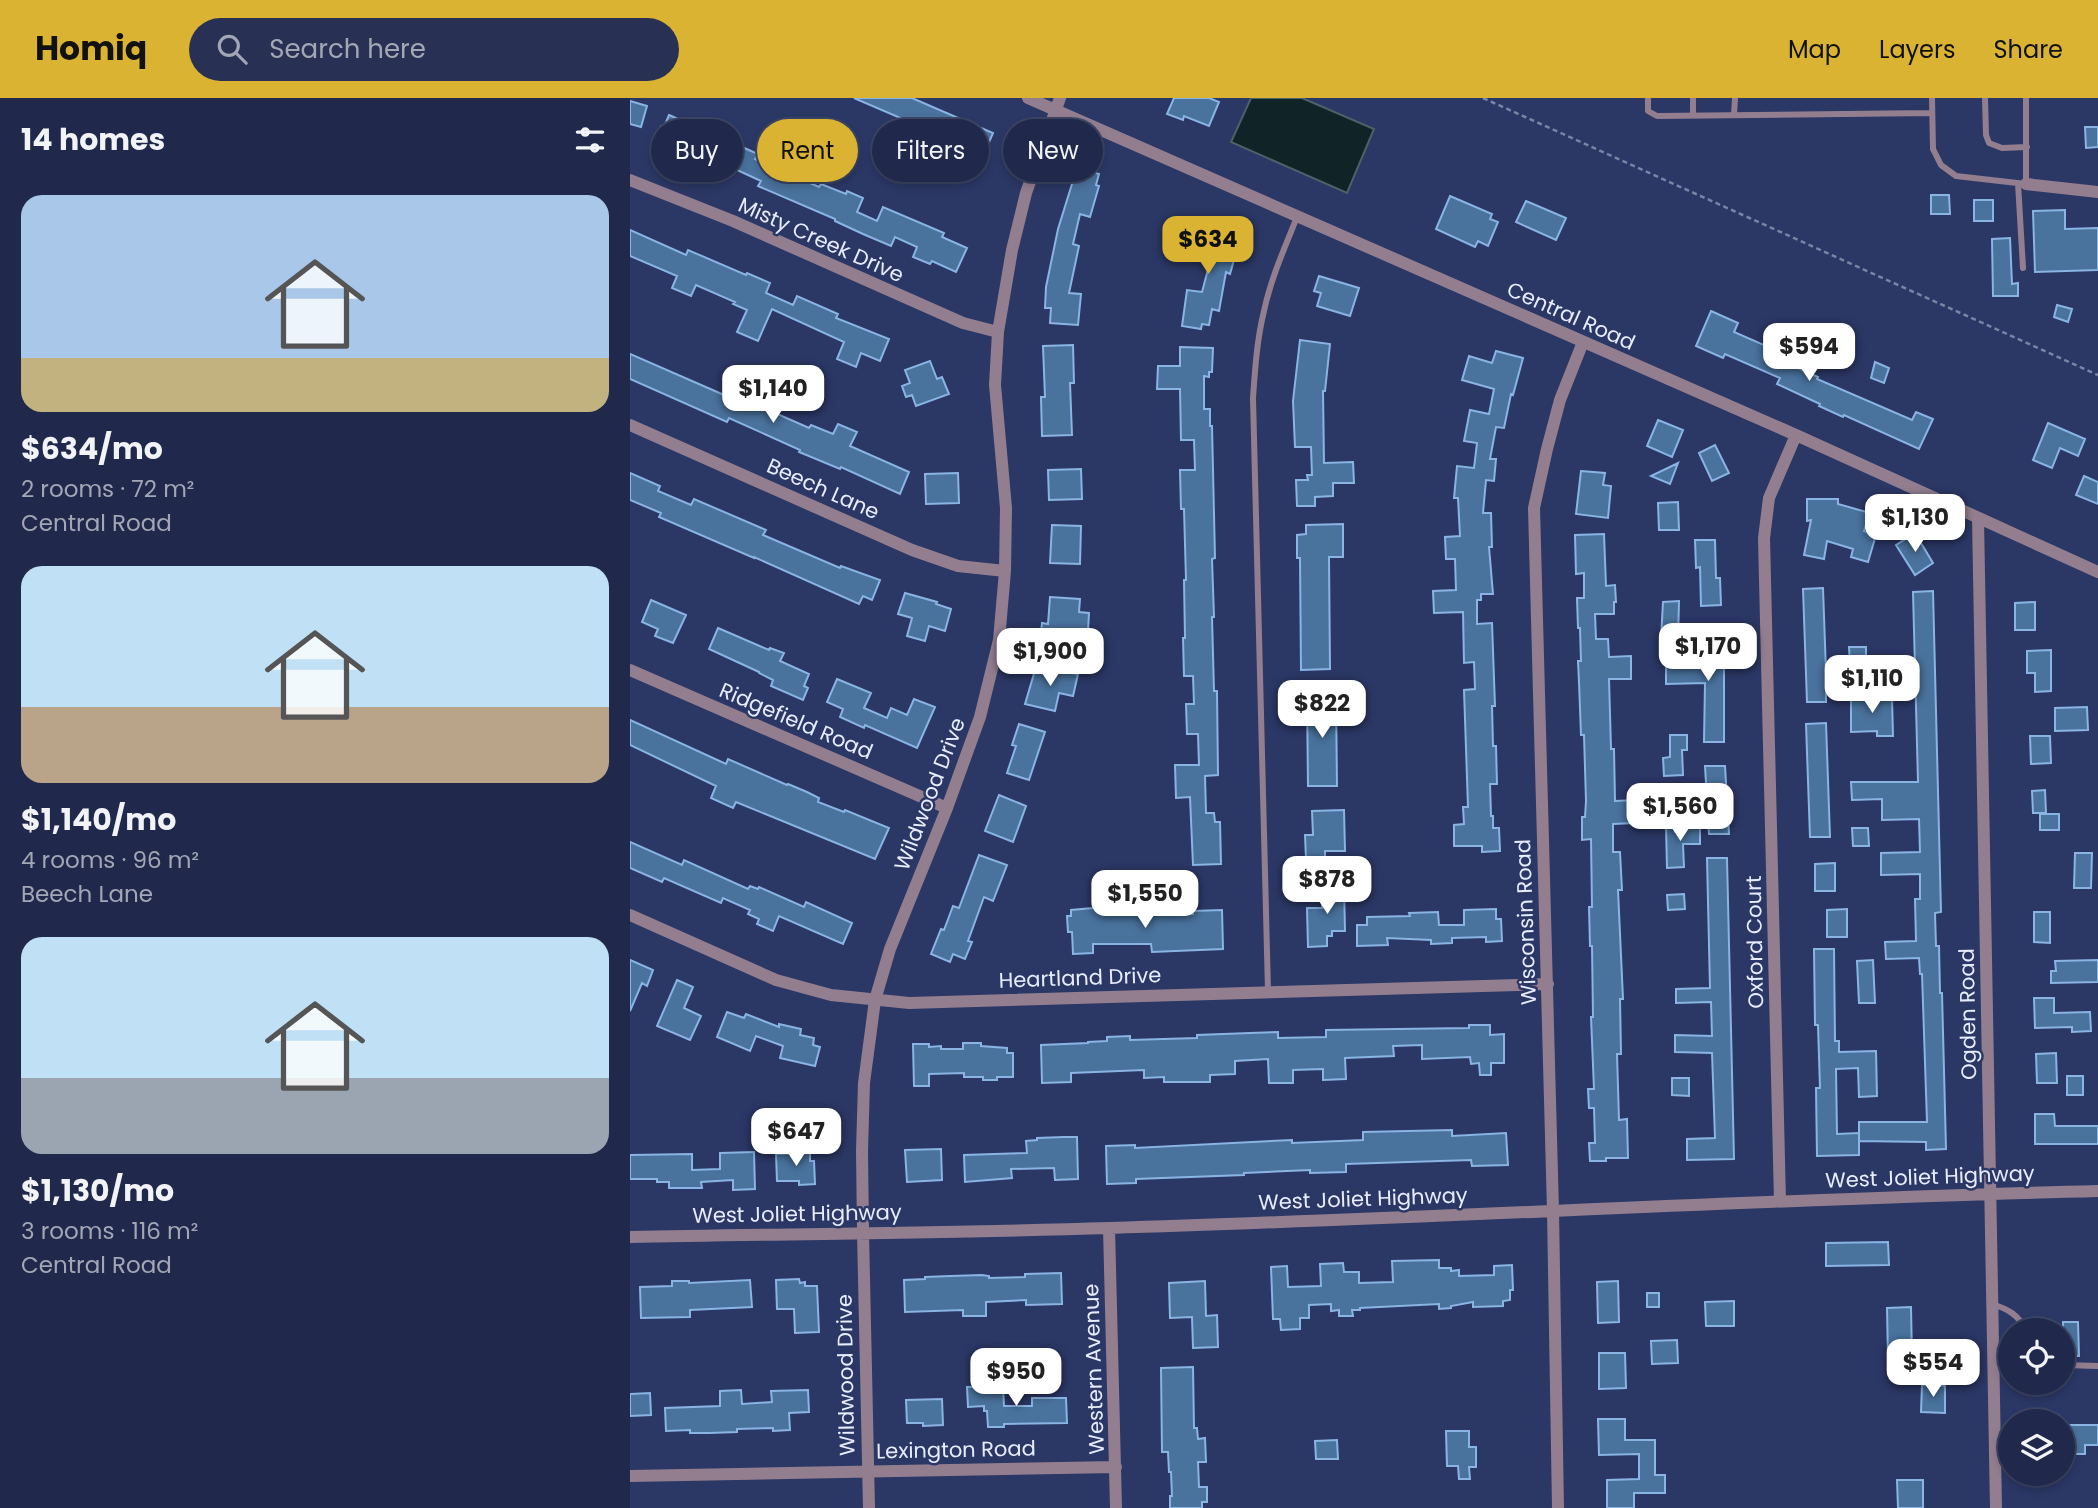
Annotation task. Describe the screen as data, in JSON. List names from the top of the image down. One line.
{"streets":{"street":["Misty Creek Drive","Central Road","Beech Lane","Ridgefield Road","Wildwood Drive","Wisconsin Road","Oxford Court","Heartland Drive","Ogden Road","West Joliet Highway","Western Avenue","Lexington Road"]},"crossings":[["Misty Creek Drive","Wildwood Drive"],["Central Road","Wildwood Drive"],["Central Road","Wisconsin Road"],["Central Road","Oxford Court"],["Central Road","Ogden Road"],["Beech Lane","Wildwood Drive"],["Ridgefield Road","Wildwood Drive"],["Wildwood Drive","Heartland Drive"],["Wildwood Drive","West Joliet Highway"],["Wildwood Drive","Lexington Road"],["Wisconsin Road","Heartland Drive"],["Wisconsin Road","West Joliet Highway"],["Oxford Court","West Joliet Highway"],["Ogden Road","West Joliet Highway"],["West Joliet Highway","Western Avenue"],["Western Avenue","Lexington Road"]],"page":{"header":"Homiq","search":"Search here","nav":["Map","Layers","Share"],"heading":"14 homes","chip":["Buy","Rent","Filters","New"],"list":[{"name":"$634/mo","note":"2 rooms · 72 m² · Central Road"},{"name":"$1,140/mo","note":"4 rooms · 96 m² · Beech Lane"},{"name":"$1,130/mo","note":"3 rooms · 116 m² · Central Road"}],"price":["$634","$594","$1,140","$1,130","$1,170","$1,900","$1,110","$822","$1,560","$878","$1,550","$647","$554","$950"]}}
